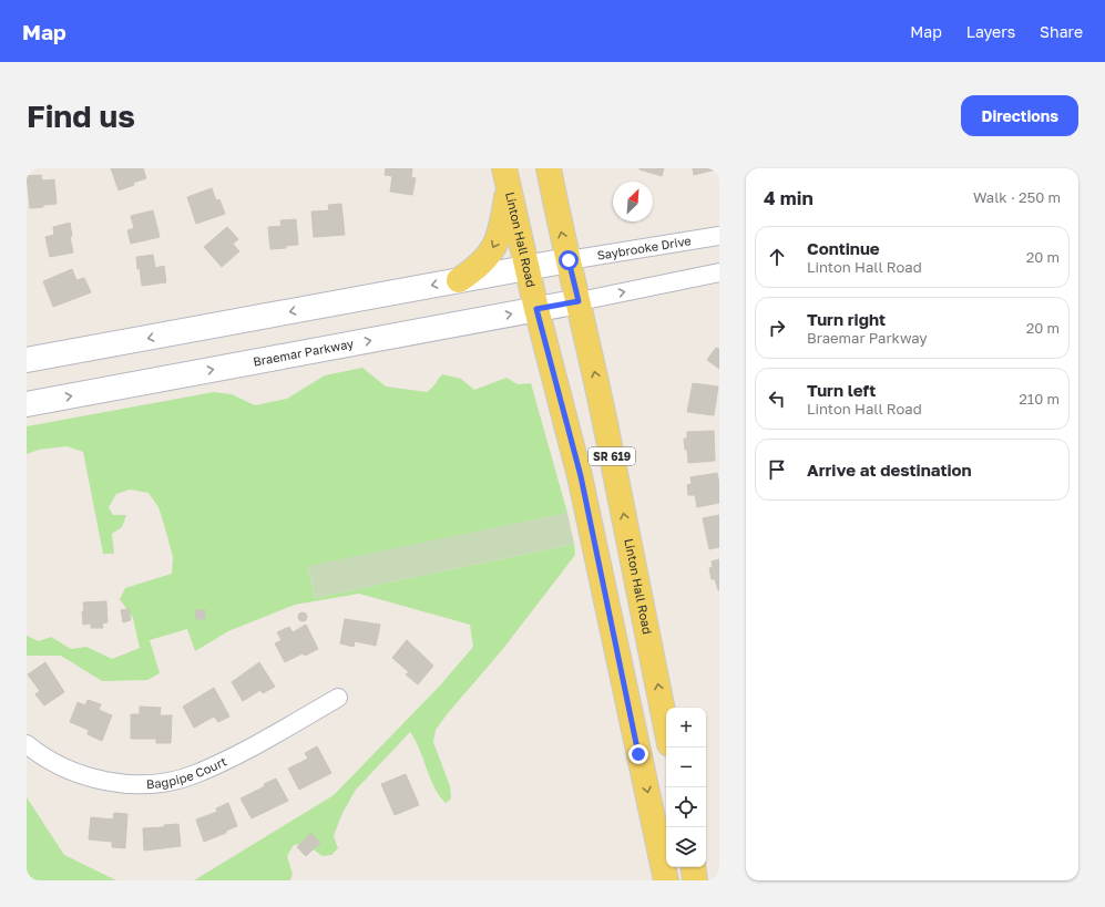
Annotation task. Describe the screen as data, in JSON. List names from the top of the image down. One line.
{"streets":{"main road":["Linton Hall Road","SR 619"],"street":["Saybrooke Drive","Braemar Parkway","Bagpipe Court"]},"crossings":[["Linton Hall Road","Saybrooke Drive"],["Linton Hall Road","Braemar Parkway"]],"north":"top right","page":{"header":"Map","nav":["Map","Layers","Share"],"buttons":"Directions","title":"Find us","heading":["4 min","Walk · 250 m"],"list":[["Continue","Linton Hall Road","20 m"],["Turn right","Braemar Parkway","20 m"],["Turn left","Linton Hall Road","210 m"],"Arrive at destination"],"map_buttons":["+","−"]}}
